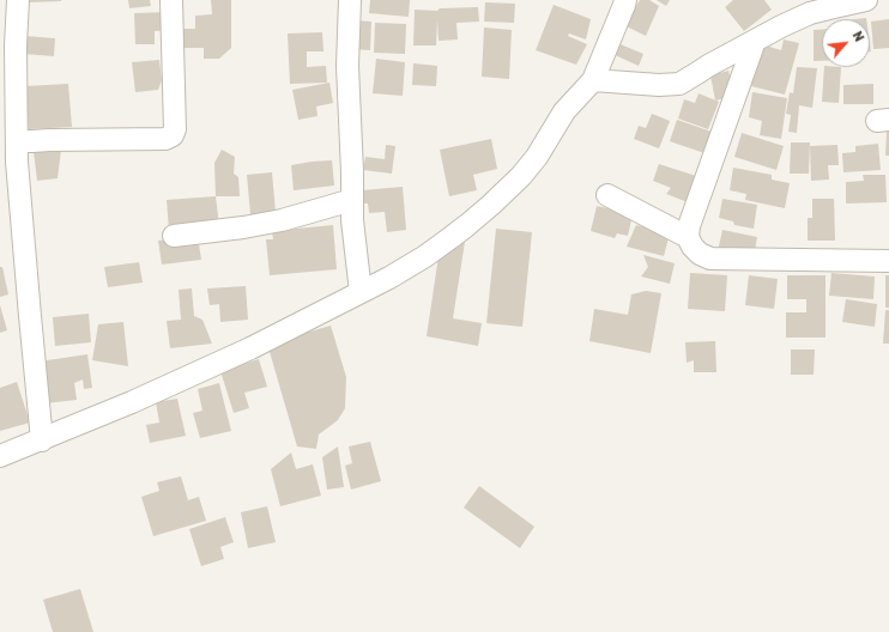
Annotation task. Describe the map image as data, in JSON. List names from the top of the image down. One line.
{"north":"top right"}
